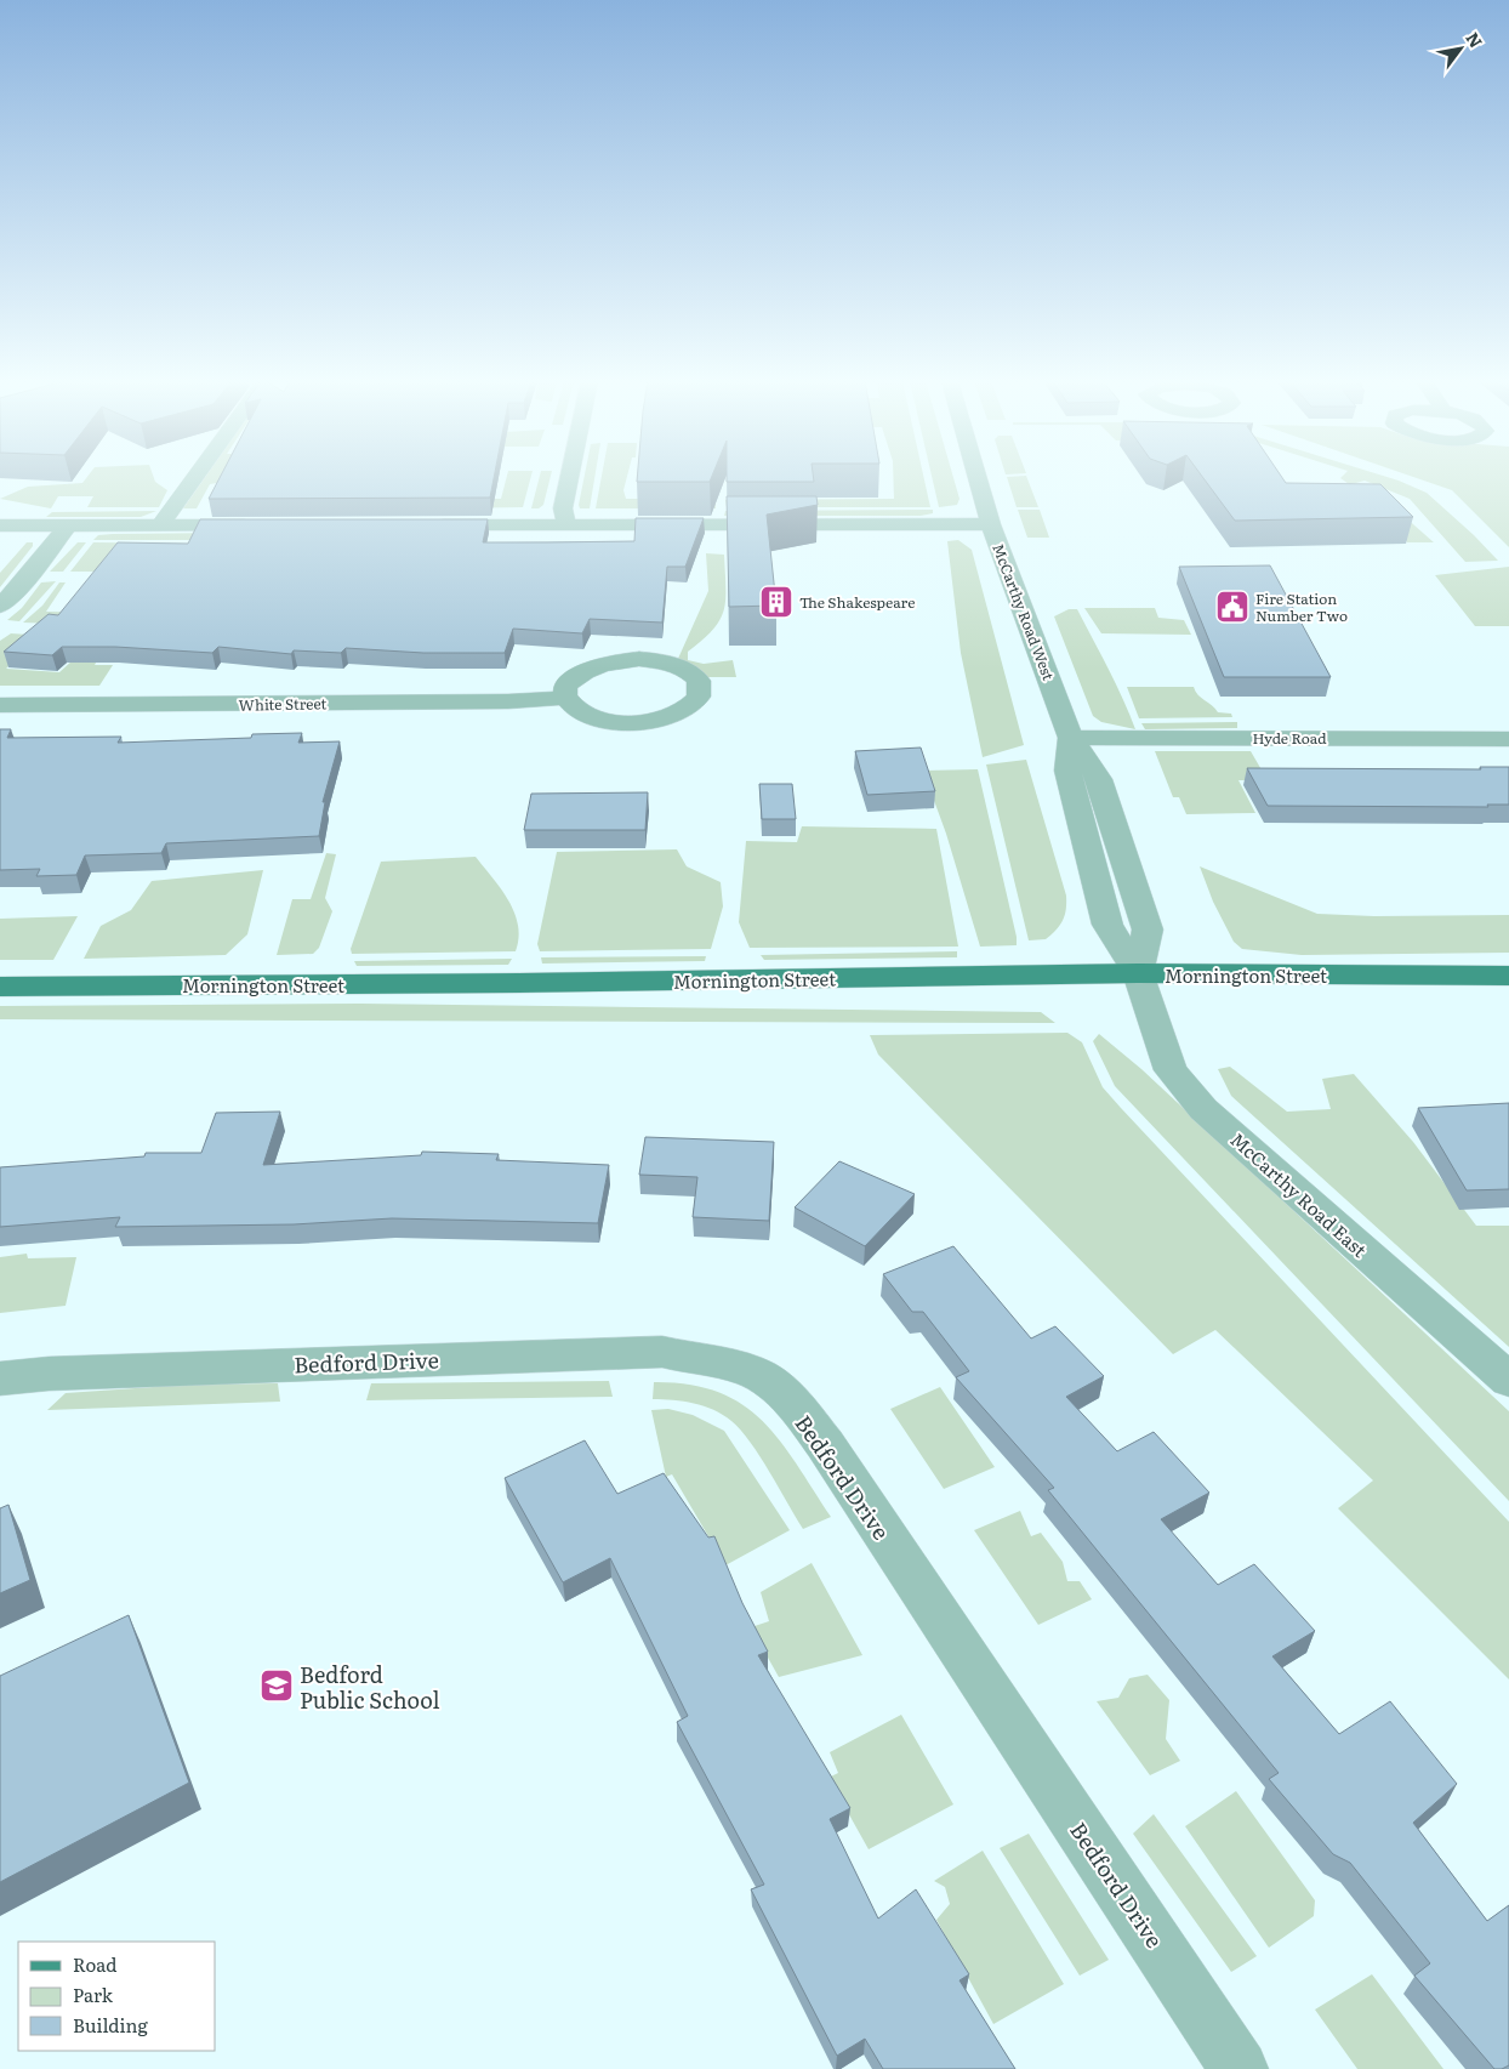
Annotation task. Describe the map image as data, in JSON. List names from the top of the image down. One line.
{"streets":{"main road":["Mornington Street"],"street":["McCarthy Road West","White Street","Hyde Road","McCarthy Road East","Bedford Drive"]},"crossings":[["McCarthy Road West","Hyde Road"],["McCarthy Road West","Mornington Street"],["McCarthy Road West","McCarthy Road East"],["Mornington Street","McCarthy Road East"]],"places":{"building":["The Shakespeare"],"public building":["Fire Station Number Two"],"school or university":["Bedford Public School"]},"legend":["Road","Park","Building"],"north":"top right"}
